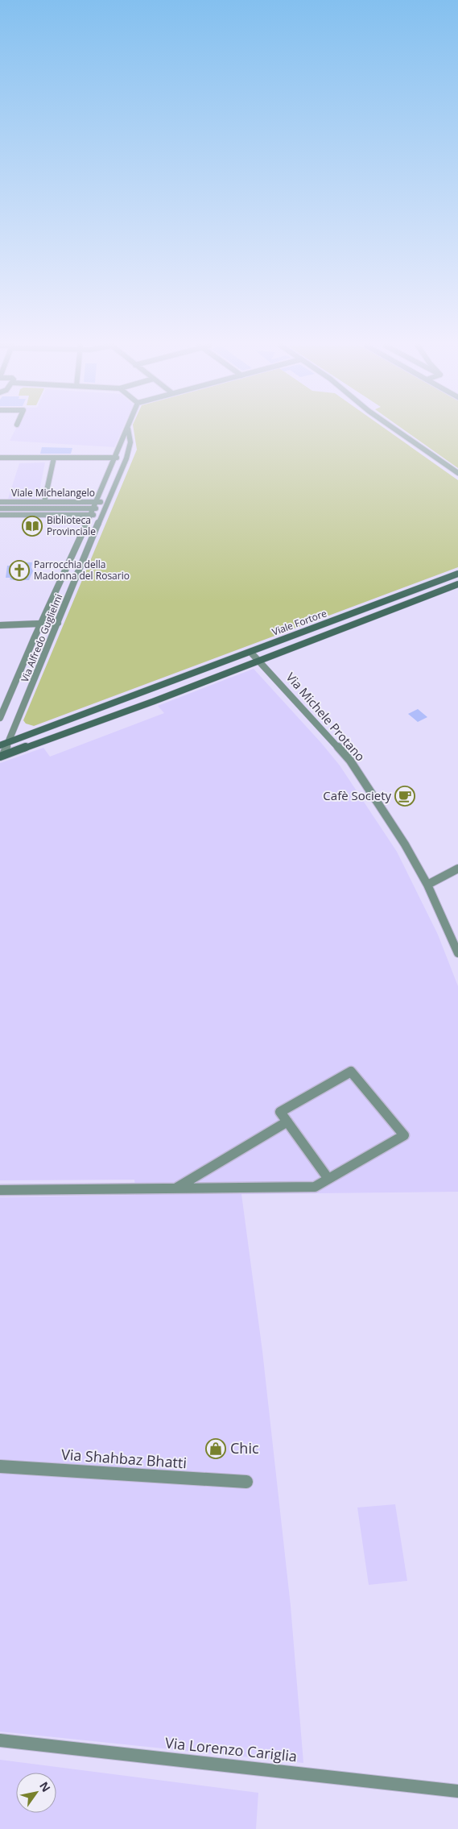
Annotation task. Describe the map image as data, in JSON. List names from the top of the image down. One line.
{"streets":{"main road":["Viale Fortore"],"street":["Viale Michelangelo","Via Alfredo Guglielmi","Via Michele Protano","Via Shahbaz Bhatti","Via Lorenzo Cariglia"]},"crossings":[["Viale Michelangelo","Via Alfredo Guglielmi"],["Viale Fortore","Via Alfredo Guglielmi"],["Viale Fortore","Via Michele Protano"]],"places":{"library":["Biblioteca Provinciale"],"church":["Parrocchia della Madonna del Rosario"],"cafe":["Cafè Society"],"shop":["Chic"]},"north":"top right"}
